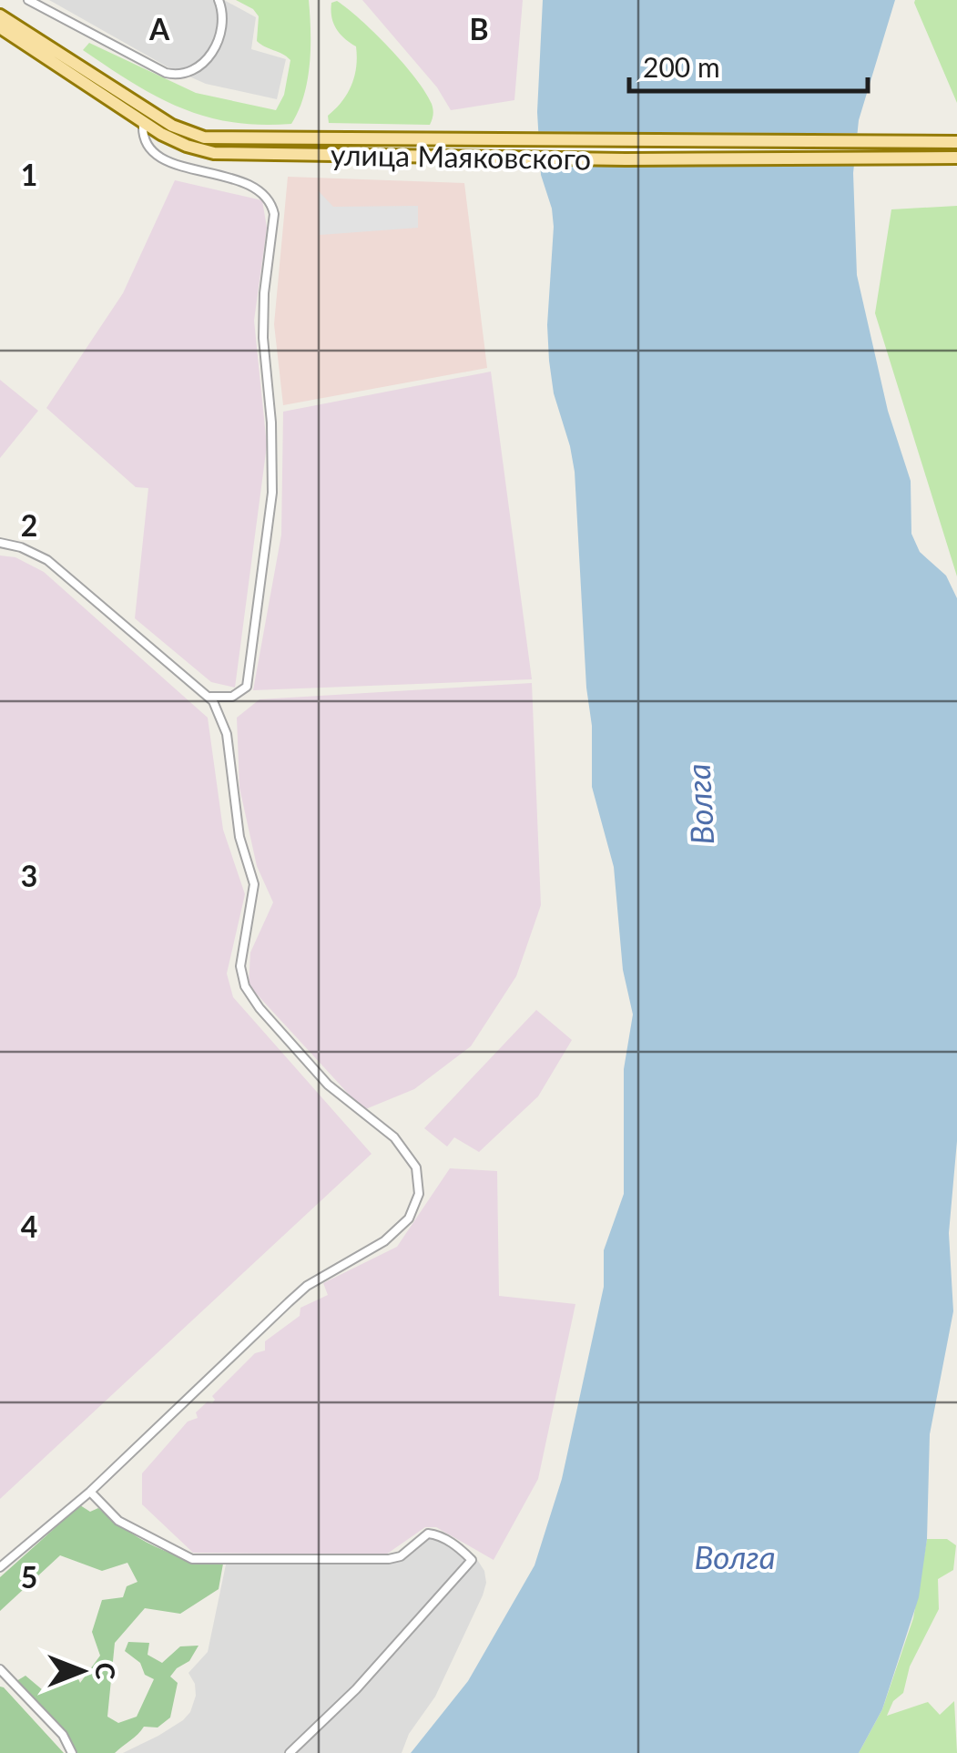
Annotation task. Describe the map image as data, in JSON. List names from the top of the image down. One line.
{"streets":{"main road":["улица Маяковского"]},"water":["Волга"],"scale_bar":"200 m","north":"right","grid":{"columns":["A","B"],"rows":["1","2","3","4","5"]}}
